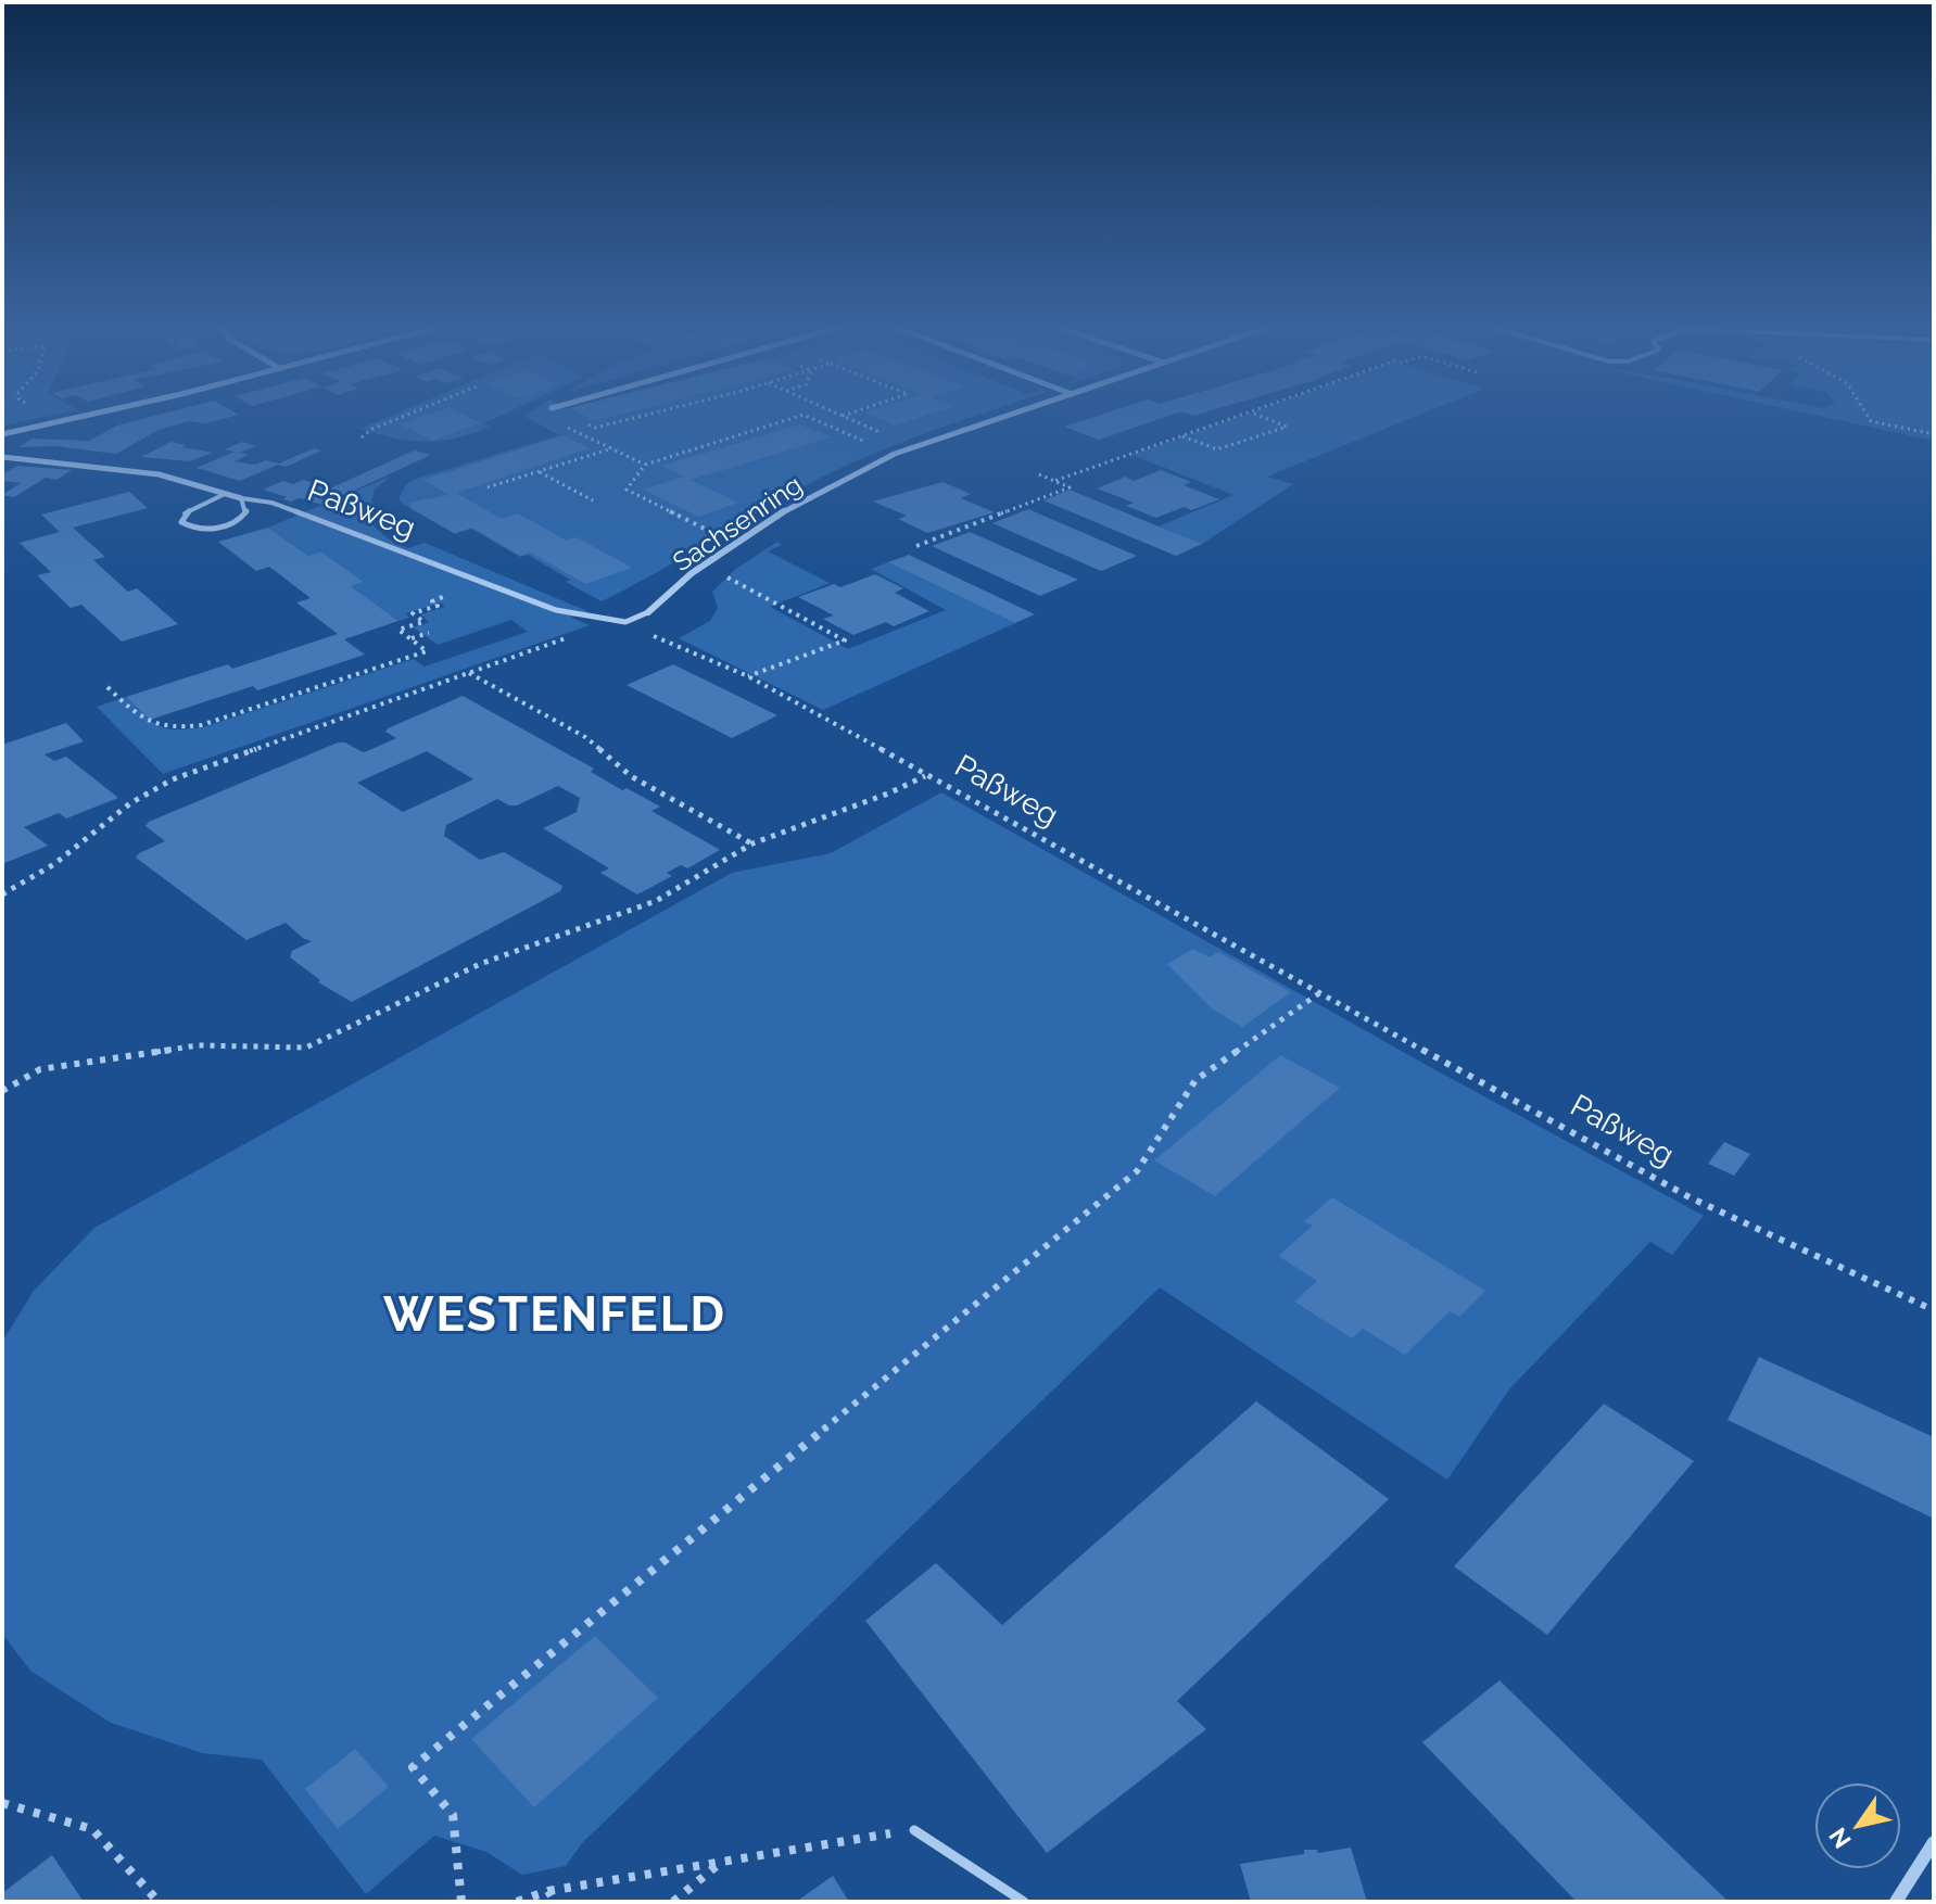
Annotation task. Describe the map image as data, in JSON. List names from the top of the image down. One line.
{"streets":{"street":["Paßweg","Sachsenring"]},"crossings":[["Paßweg","Sachsenring"]],"districts":["WESTENFELD"],"north":"bottom left"}
